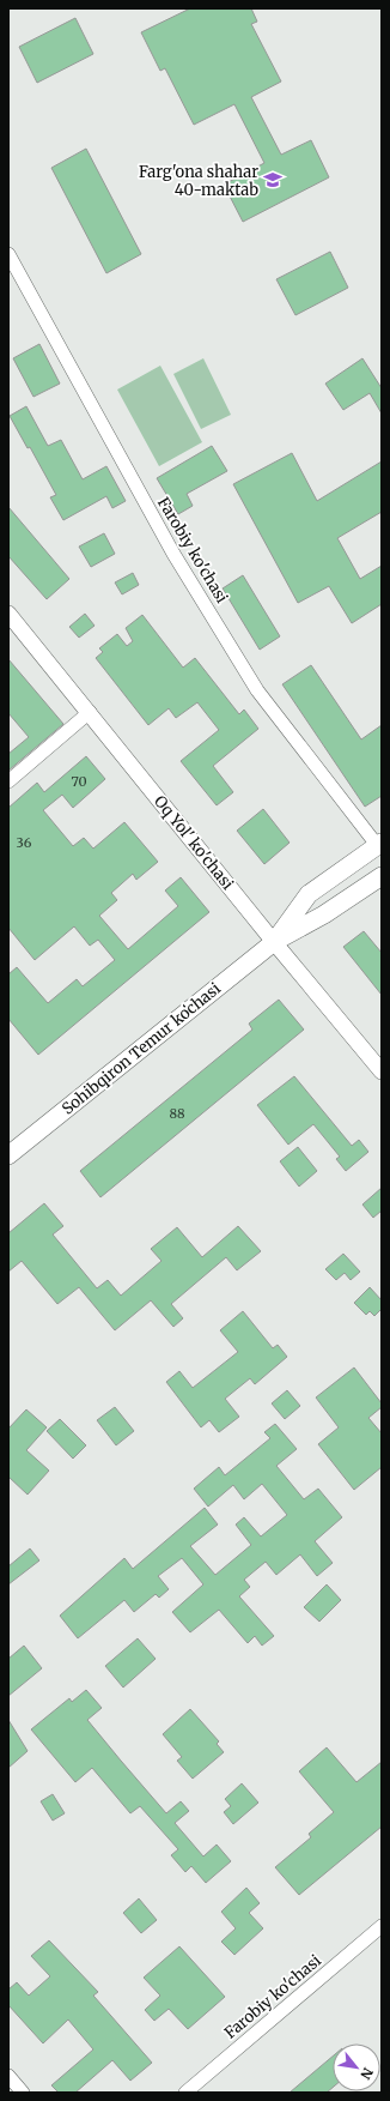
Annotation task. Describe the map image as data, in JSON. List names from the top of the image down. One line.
{"streets":{"main road":["Sohibqiron Temur koʻchasi"],"street":["Farobiy ko'chasi","Oq Yol' ko'chasi"]},"crossings":[["Farobiy ko'chasi","Sohibqiron Temur koʻchasi"],["Oq Yol' ko'chasi","Sohibqiron Temur koʻchasi"]],"places":{"school or university":["Farg'ona shahar 40-maktab"]},"house_numbers":["70","36","88"],"north":"bottom right"}
